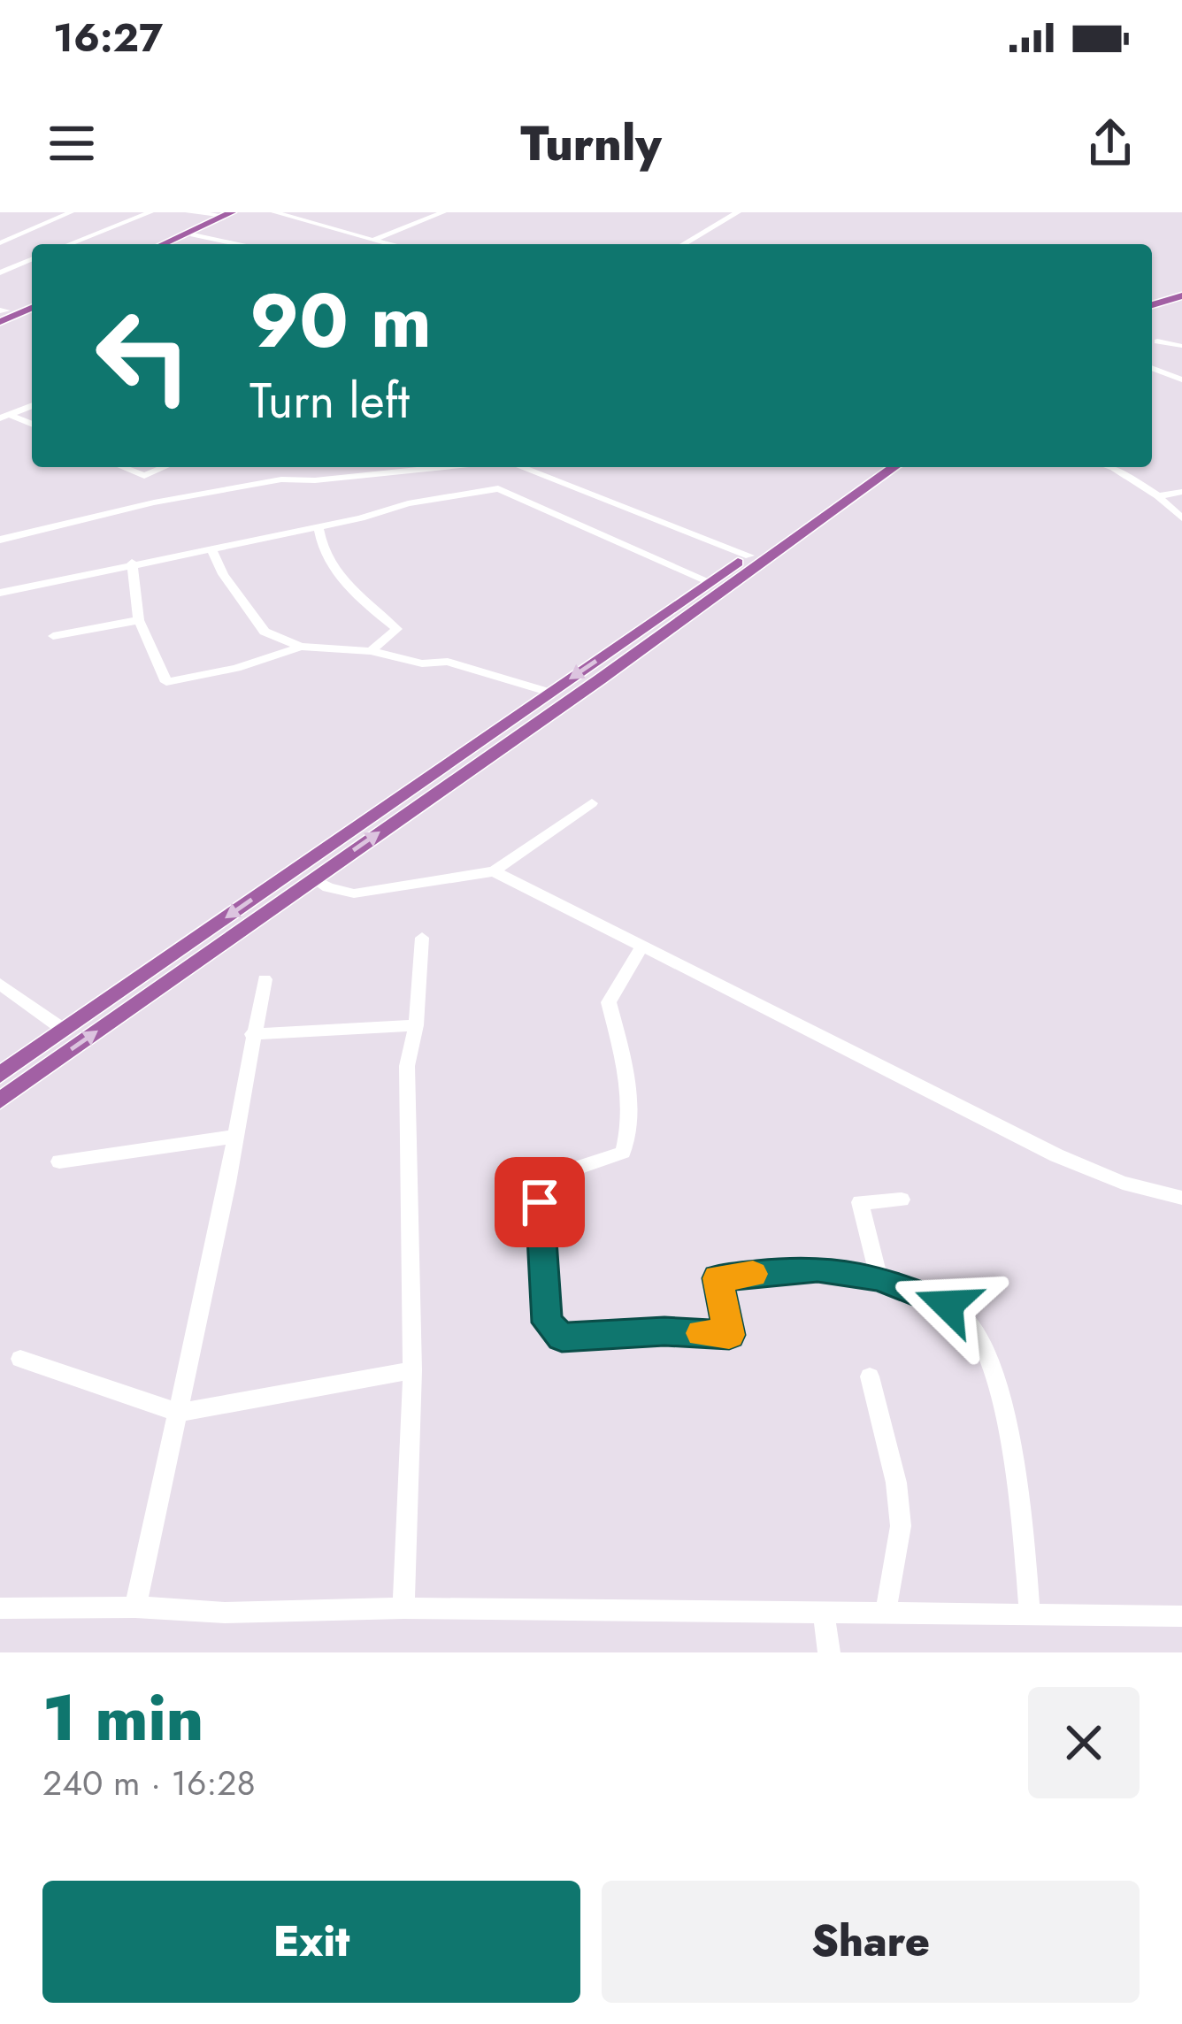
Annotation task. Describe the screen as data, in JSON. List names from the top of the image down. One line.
{"page":{"status":"16:27","header":"Turnly","turn":["90 m","Turn left"],"heading":["1 min","240 m · 16:28"],"buttons":["Exit","Share"]}}
